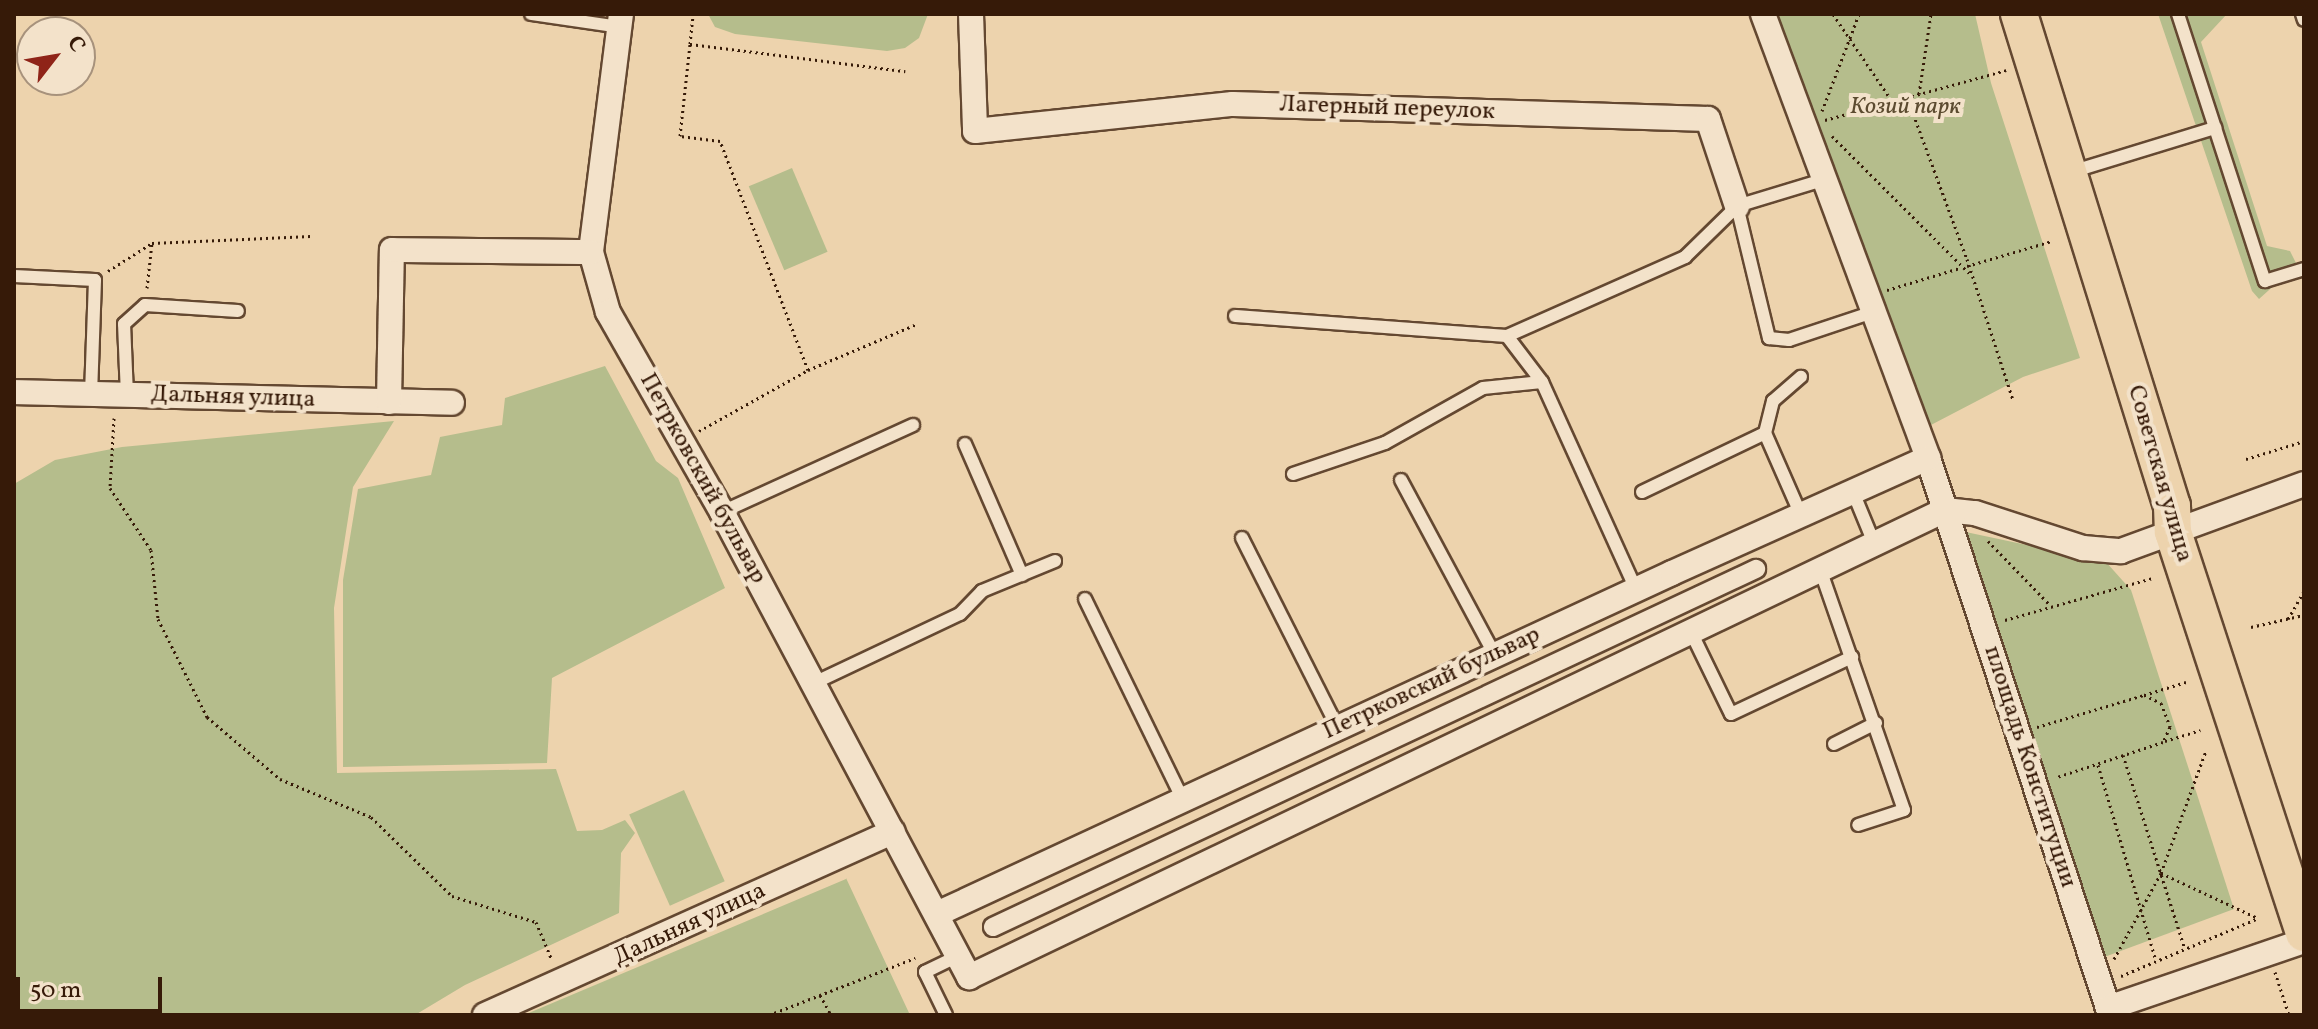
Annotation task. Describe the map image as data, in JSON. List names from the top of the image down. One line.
{"streets":{"main road":["Советская улица"],"street":["Лагерный переулок","Дальняя улица","Петрковский бульвар","площадь Конституции"]},"crossings":[["Дальняя улица","Петрковский бульвар"],["Петрковский бульвар","площадь Конституции"]],"parks":["Козий парк"],"scale_bar":"50 m","north":"top right"}
